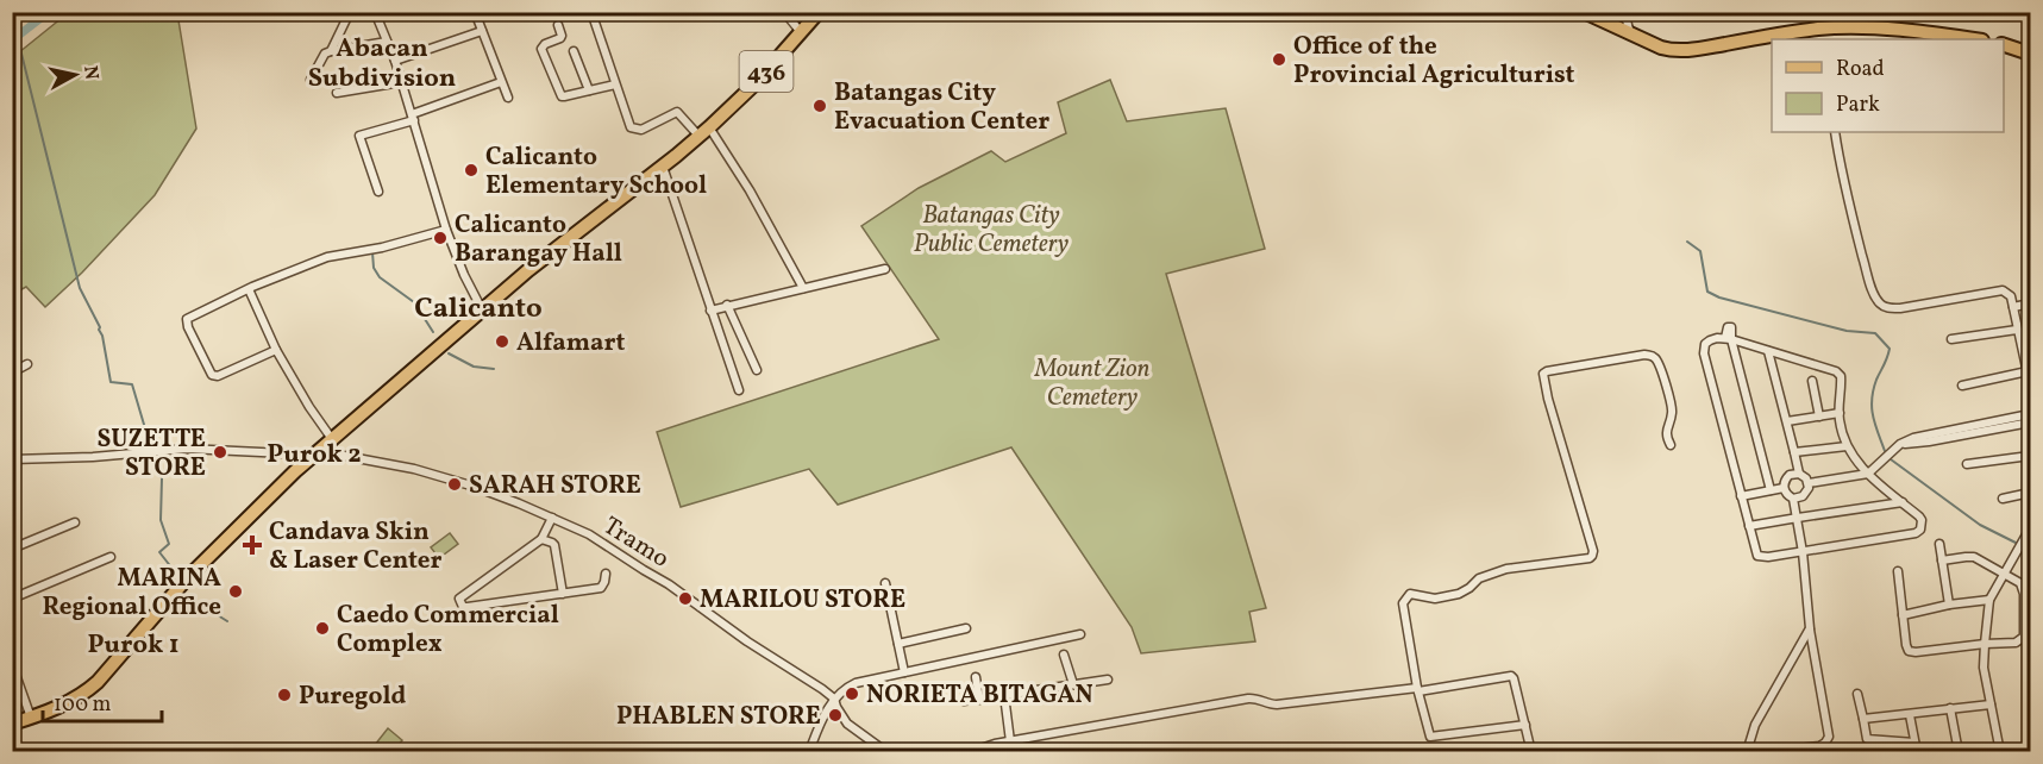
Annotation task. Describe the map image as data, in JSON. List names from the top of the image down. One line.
{"streets":{"main road":["436"],"street":["Tramo"]},"crossings":[["436","Tramo"]],"districts":["Abacan Subdivision","Calicanto","Purok 2","Purok 1"],"parks":["Batangas City Public Cemetery","Mount Zion Cemetery"],"places":{"other":["Office of the Provincial Agriculturist","Batangas City Evacuation Center","Calicanto Elementary School","Calicanto Barangay Hall","Alfamart","SUZETTE STORE","SARAH STORE","MARINA Regional Office","MARILOU STORE","Caedo Commercial Complex","NORIETA BITAGAN","Puregold","PHABLEN STORE"],"health":["Candava Skin & Laser Center"]},"legend":["Road","Park"],"scale_bar":"100 m","north":"right"}
